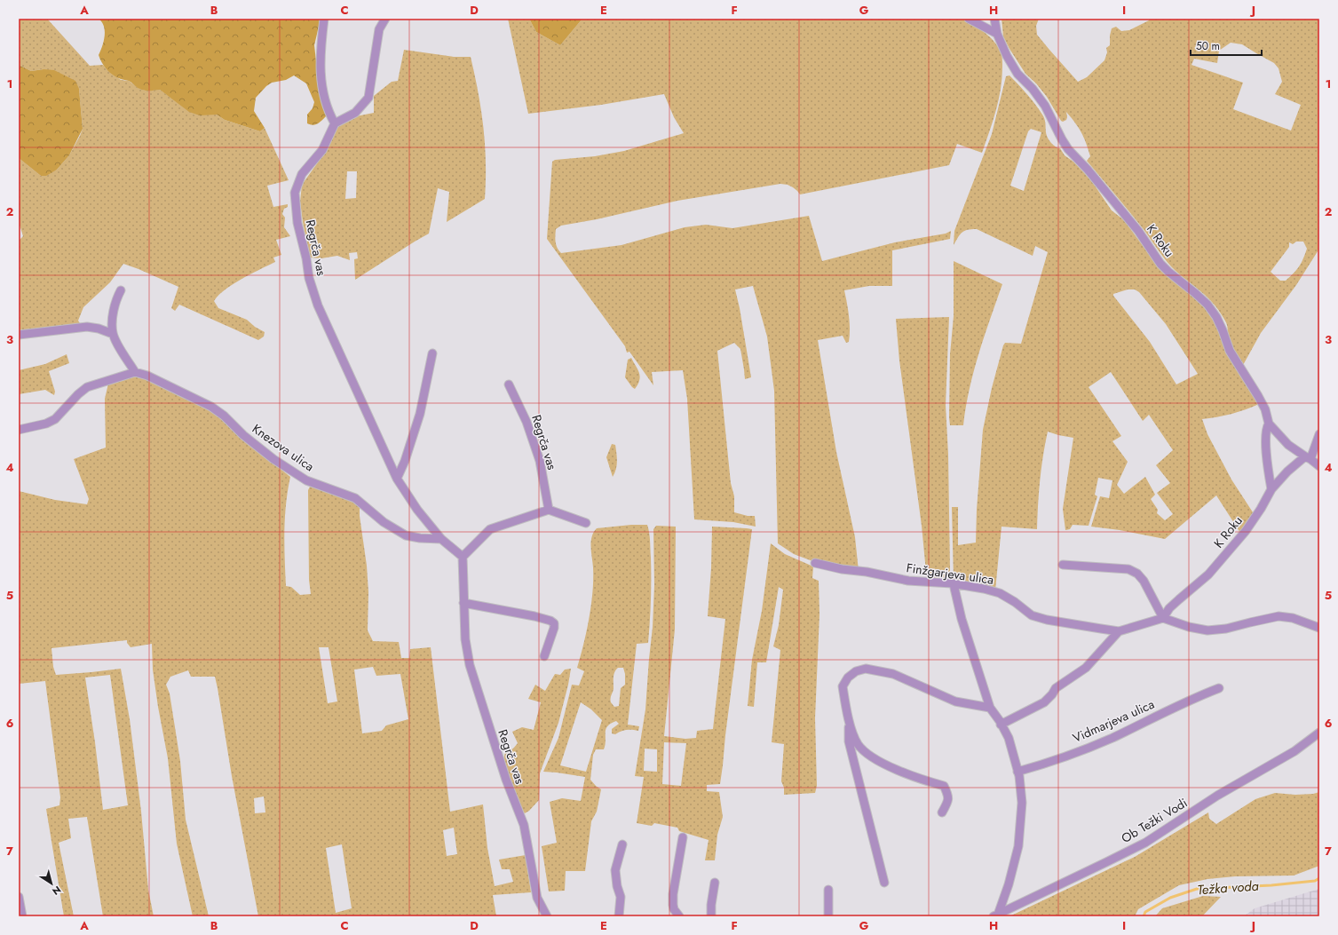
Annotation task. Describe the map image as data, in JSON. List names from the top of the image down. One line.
{"streets":{"street":["K Roku","Regrča vas","Knezova ulica","Finžgarjeva ulica","Vidmarjeva ulica","Ob Težki Vodi"]},"crossings":[["K Roku","Finžgarjeva ulica"],["Regrča vas","Knezova ulica"]],"water":["Težka voda"],"scale_bar":"50 m","north":"bottom right","grid":{"columns":["A","B","C","D","E","F","G","H","I","J"],"rows":["1","2","3","4","5","6","7"]}}
